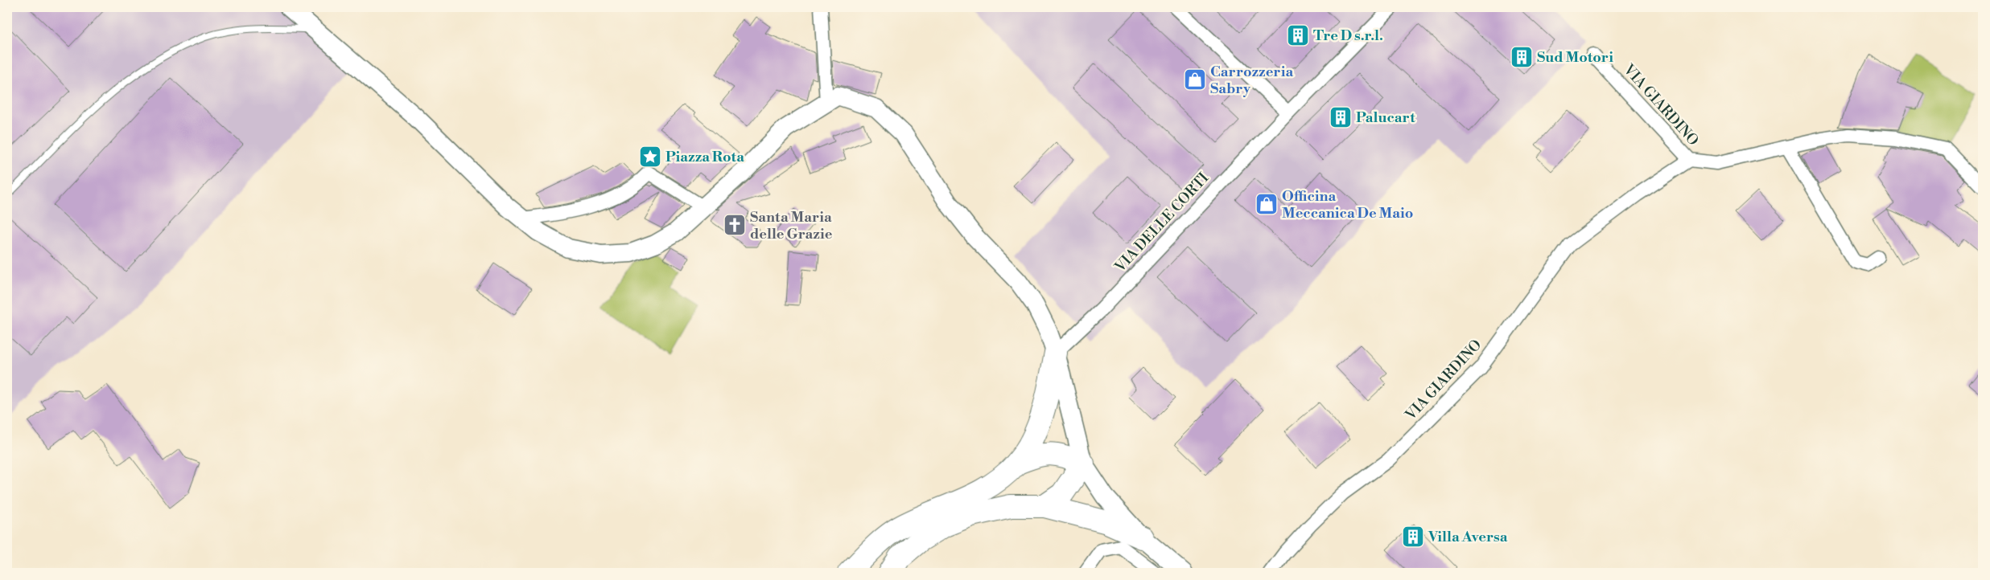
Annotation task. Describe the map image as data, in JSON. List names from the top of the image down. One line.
{"streets":{"street":["VIA GIARDINO","VIA DELLE CORTI"]},"places":{"building":["Tre D s.r.l.","Sud Motori","Palucart","Villa Aversa"],"shop":["Carrozzeria Sabry","Officina Meccanica De Maio"],"place":["Piazza Rota"],"church":["Santa Maria delle Grazie"]}}
